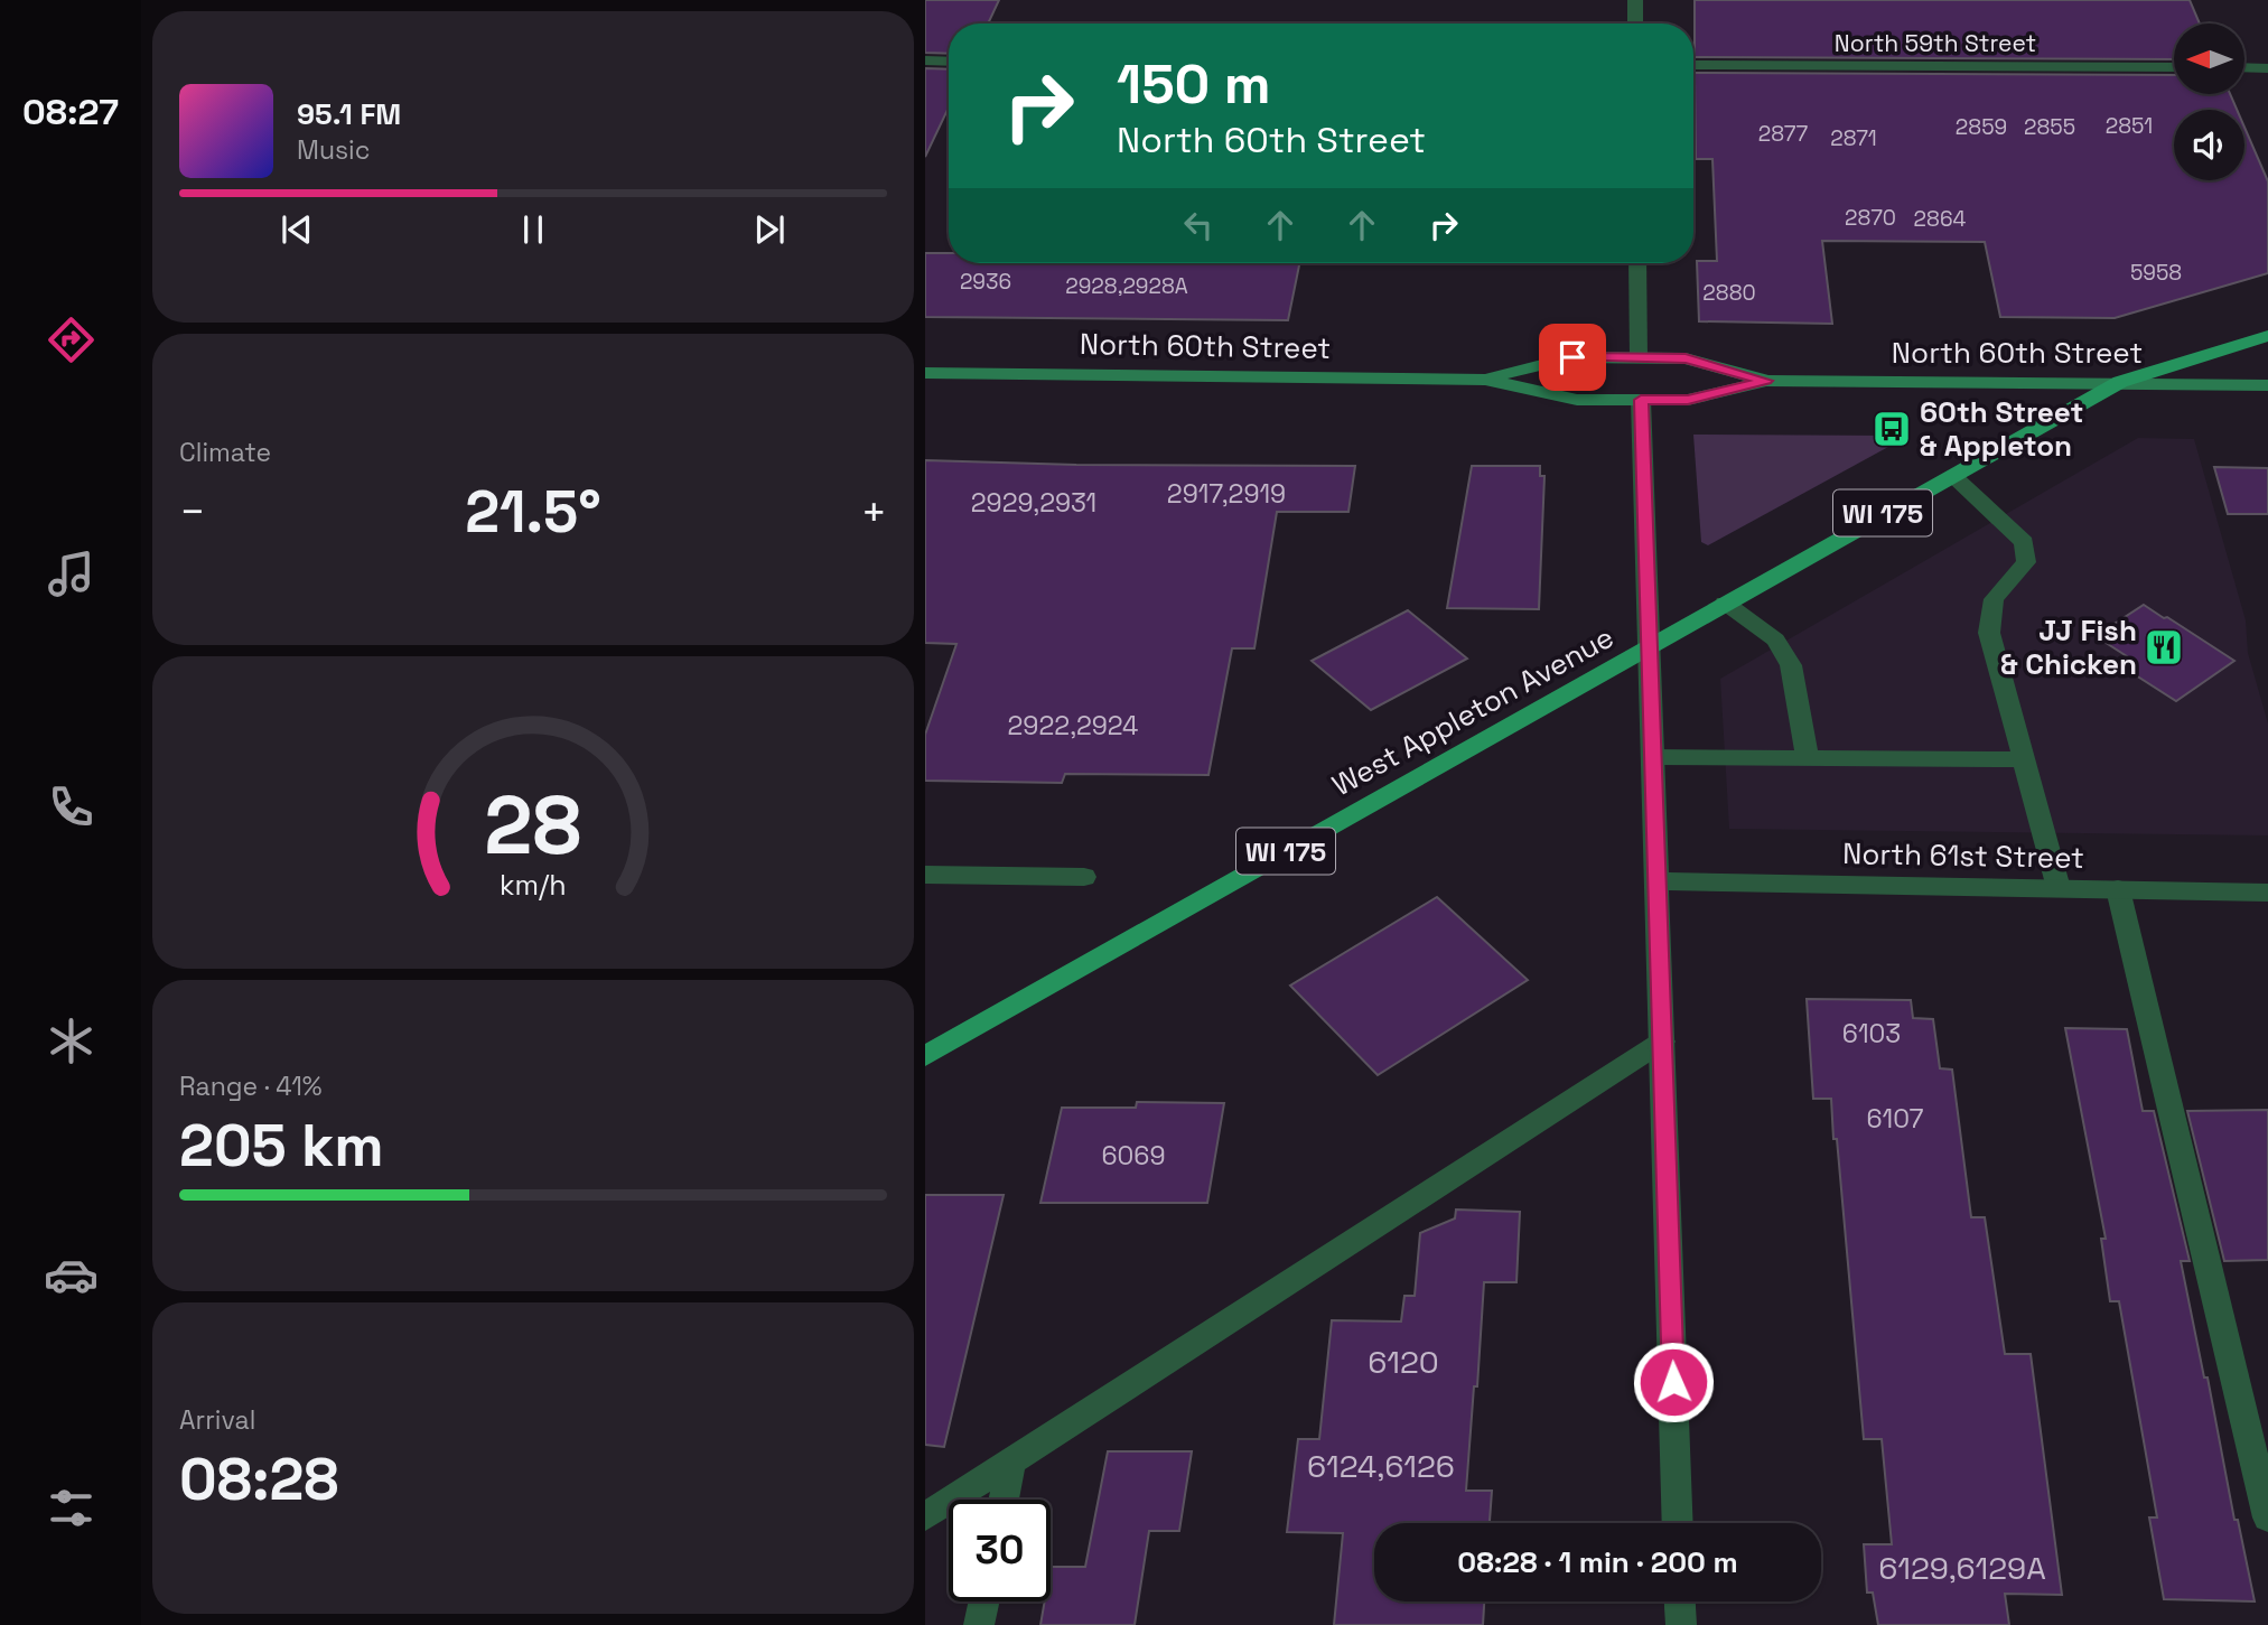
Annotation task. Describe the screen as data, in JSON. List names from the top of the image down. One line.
{"streets":{"main road":["North 60th Street","WI 175","West Appleton Avenue"],"street":["North 59th Street","North 61st Street"]},"crossings":[["North 60th Street","West Appleton Avenue"]],"places":{"bus stop":["60th Street & Appleton"],"restaurant":["JJ Fish & Chicken"]},"house_numbers":["2851","2859","2855","2877","2871","2870","2864","5958","2936","2928,2928A","2880","2917,2919","2929,2931","2922,2924","6103","6107","6069","6120","6124,6126","6129,6129A"],"north":"left","page":{"tabs":"08:27","turn":["150 m","North 60th Street"],"song":["95.1 FM","Music"],"tile":["Climate",["Range · 41%","205 km"],["Arrival","08:28"]],"heat":["−","21.5°","+"],"limit":"30","trip":"08:28 · 1 min · 200 m","gauge":["28","km/h"]}}
